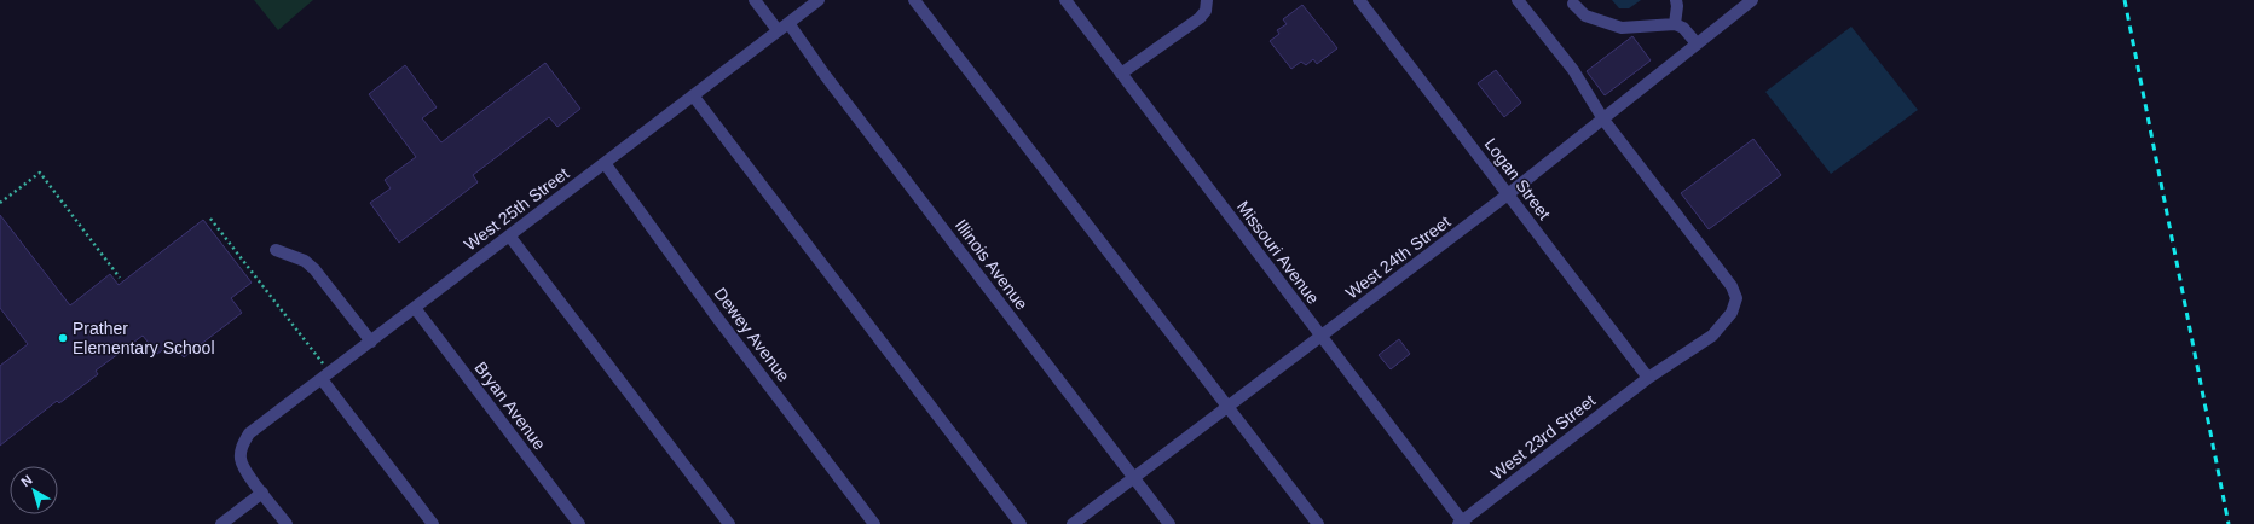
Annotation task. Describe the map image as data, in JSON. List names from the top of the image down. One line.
{"streets":{"street":["Logan Street","West 25th Street","Missouri Avenue","West 24th Street","Illinois Avenue","Dewey Avenue","Bryan Avenue","West 23rd Street"]},"crossings":[["Logan Street","West 24th Street"],["Logan Street","West 23rd Street"],["West 25th Street","Illinois Avenue"],["West 25th Street","Dewey Avenue"],["West 25th Street","Bryan Avenue"],["Missouri Avenue","West 24th Street"],["Missouri Avenue","West 23rd Street"],["West 24th Street","Illinois Avenue"],["West 24th Street","West 23rd Street"]],"places":["Prather Elementary School"],"north":"top left"}
